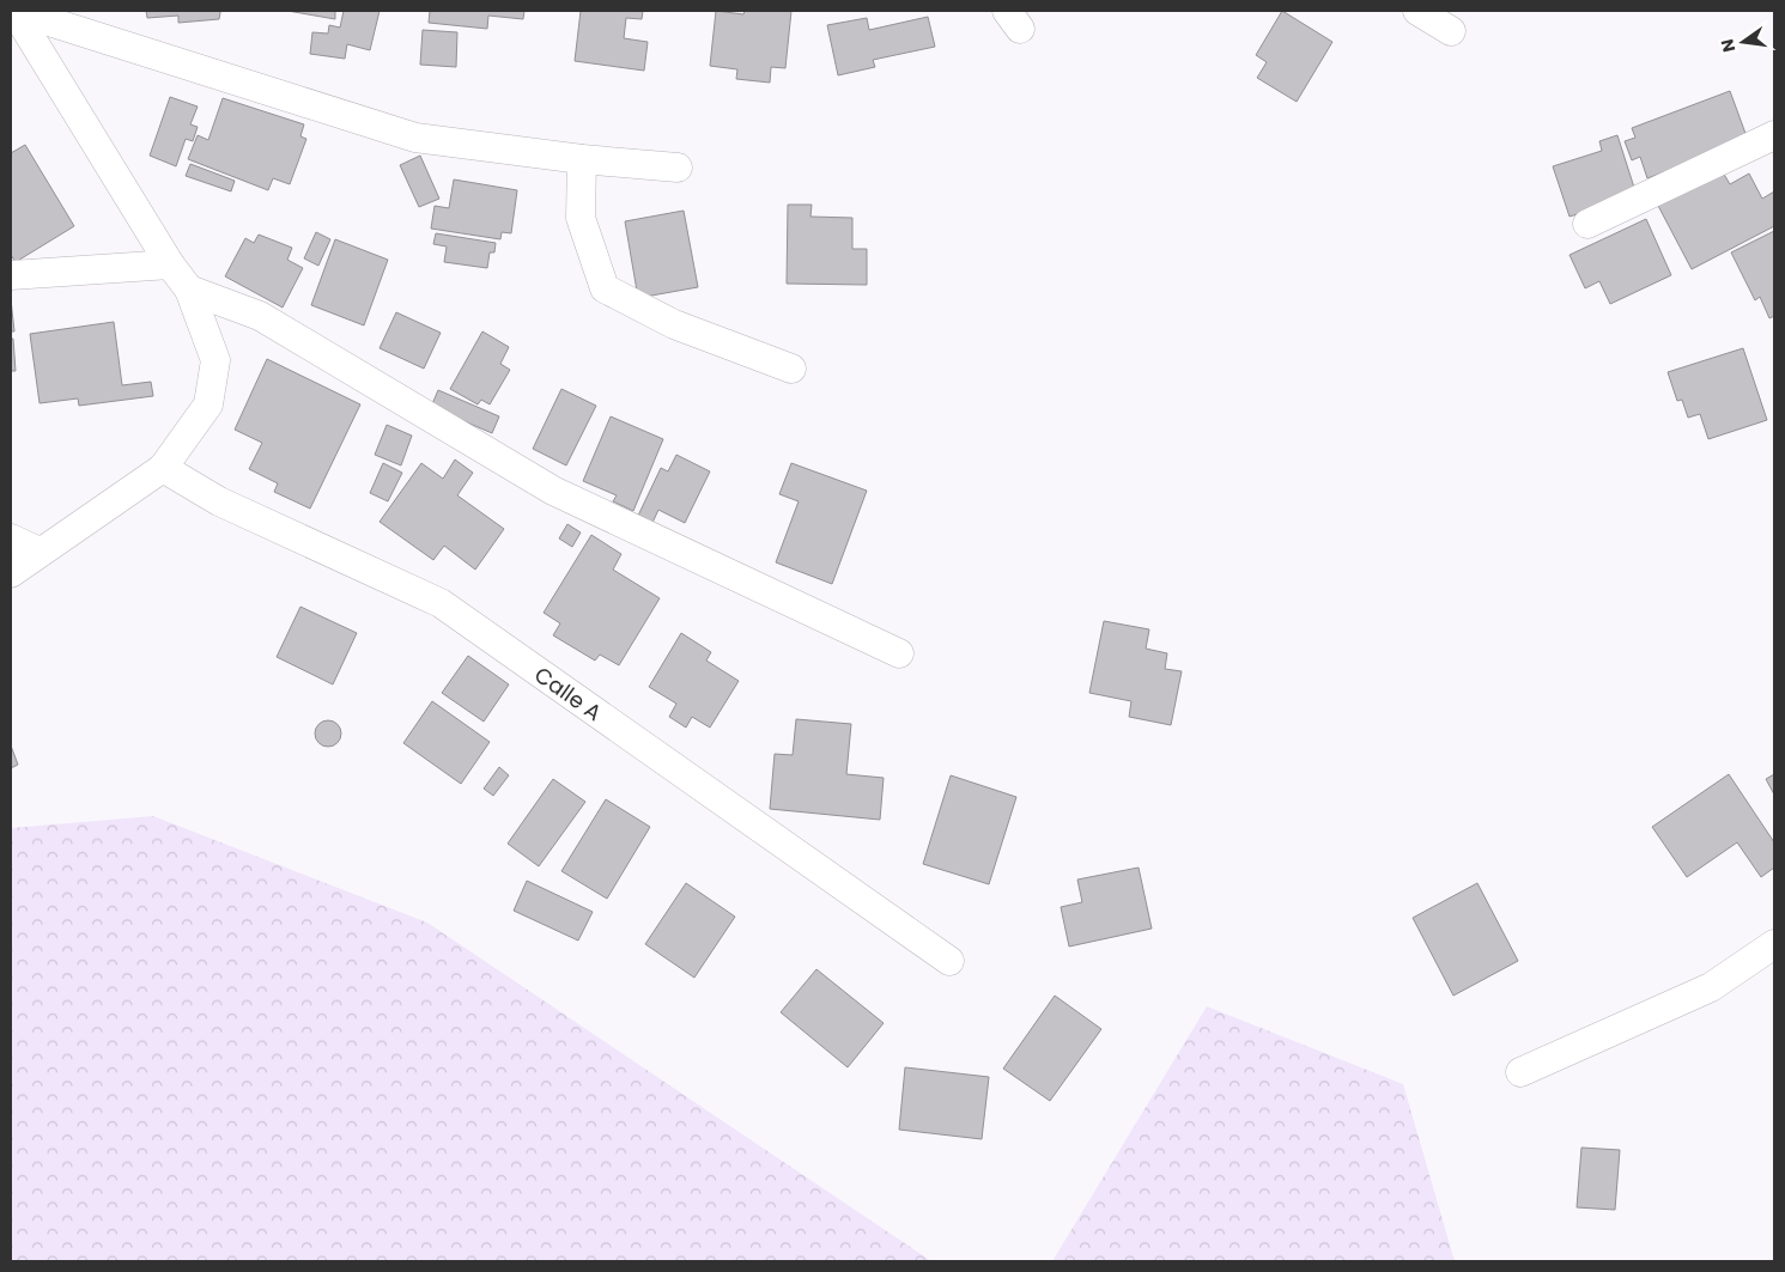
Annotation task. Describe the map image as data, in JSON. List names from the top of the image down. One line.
{"streets":{"street":["Calle A"]},"north":"left"}
